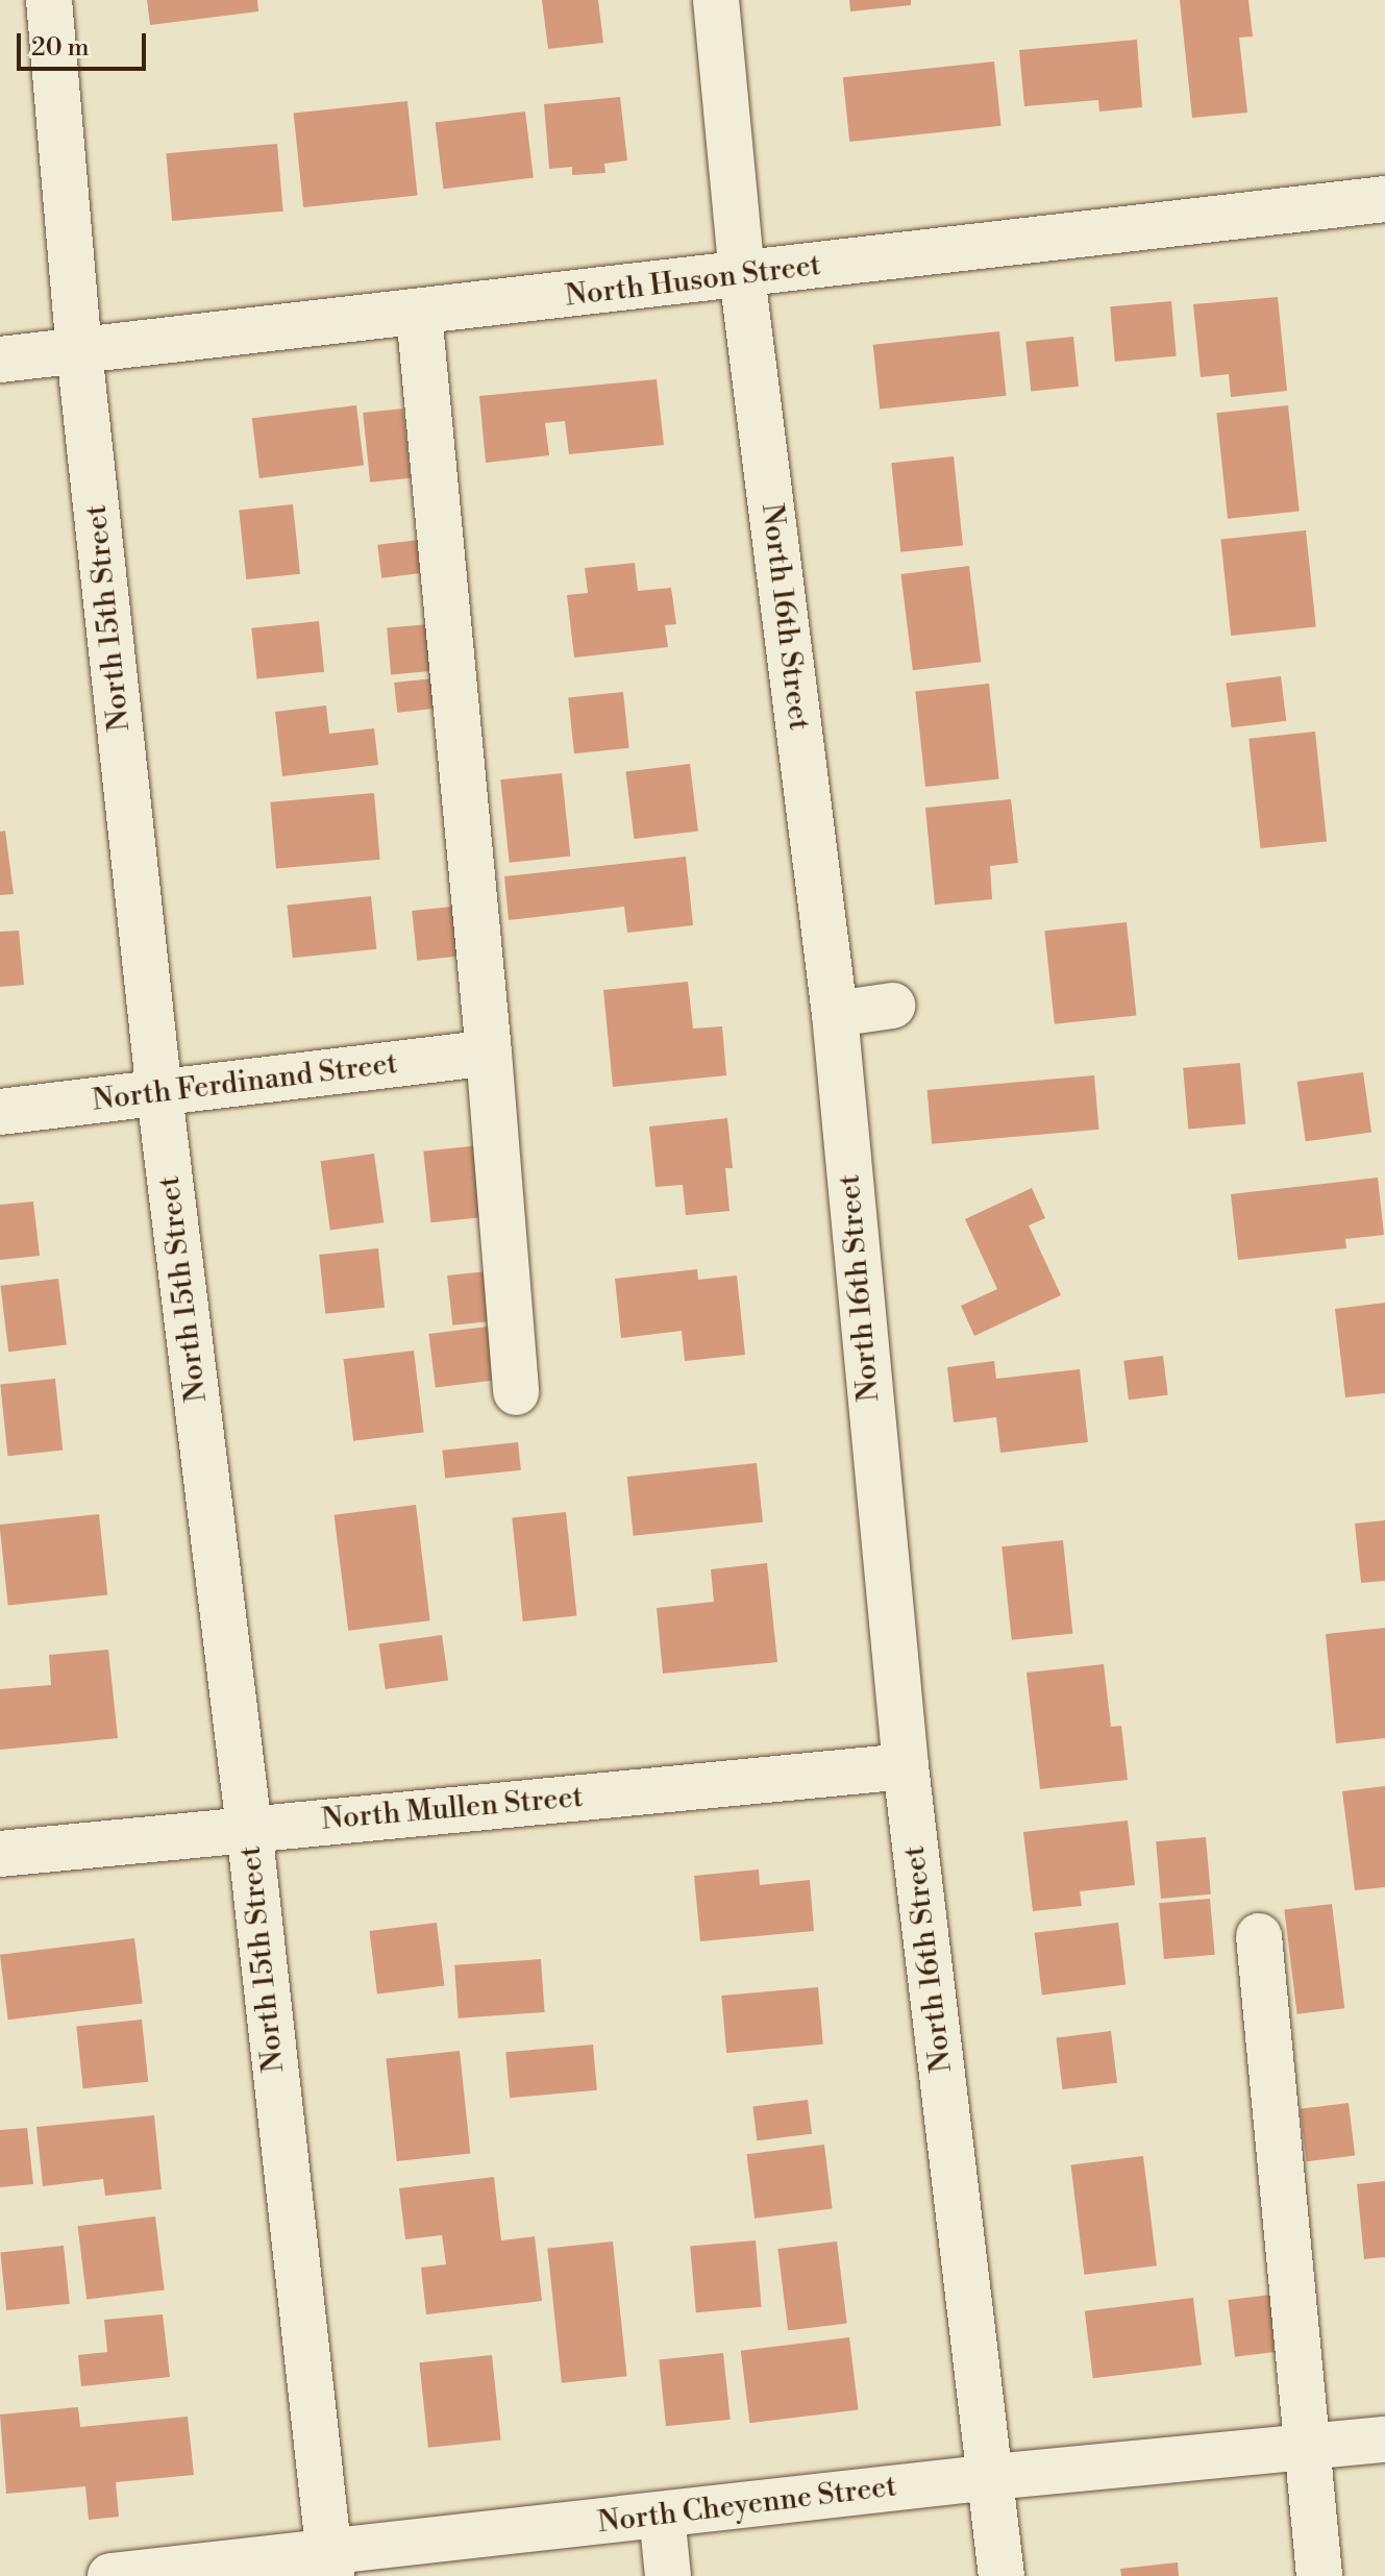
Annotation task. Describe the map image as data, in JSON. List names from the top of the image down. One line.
{"streets":{"street":["North Huson Street","North 16th Street","North 15th Street","North Ferdinand Street","North Mullen Street","North Cheyenne Street"]},"crossings":[["North Huson Street","North 16th Street"],["North Huson Street","North 15th Street"],["North 16th Street","North Mullen Street"],["North 16th Street","North Cheyenne Street"],["North 15th Street","North Ferdinand Street"],["North 15th Street","North Mullen Street"],["North 15th Street","North Cheyenne Street"]],"scale_bar":"20 m"}
